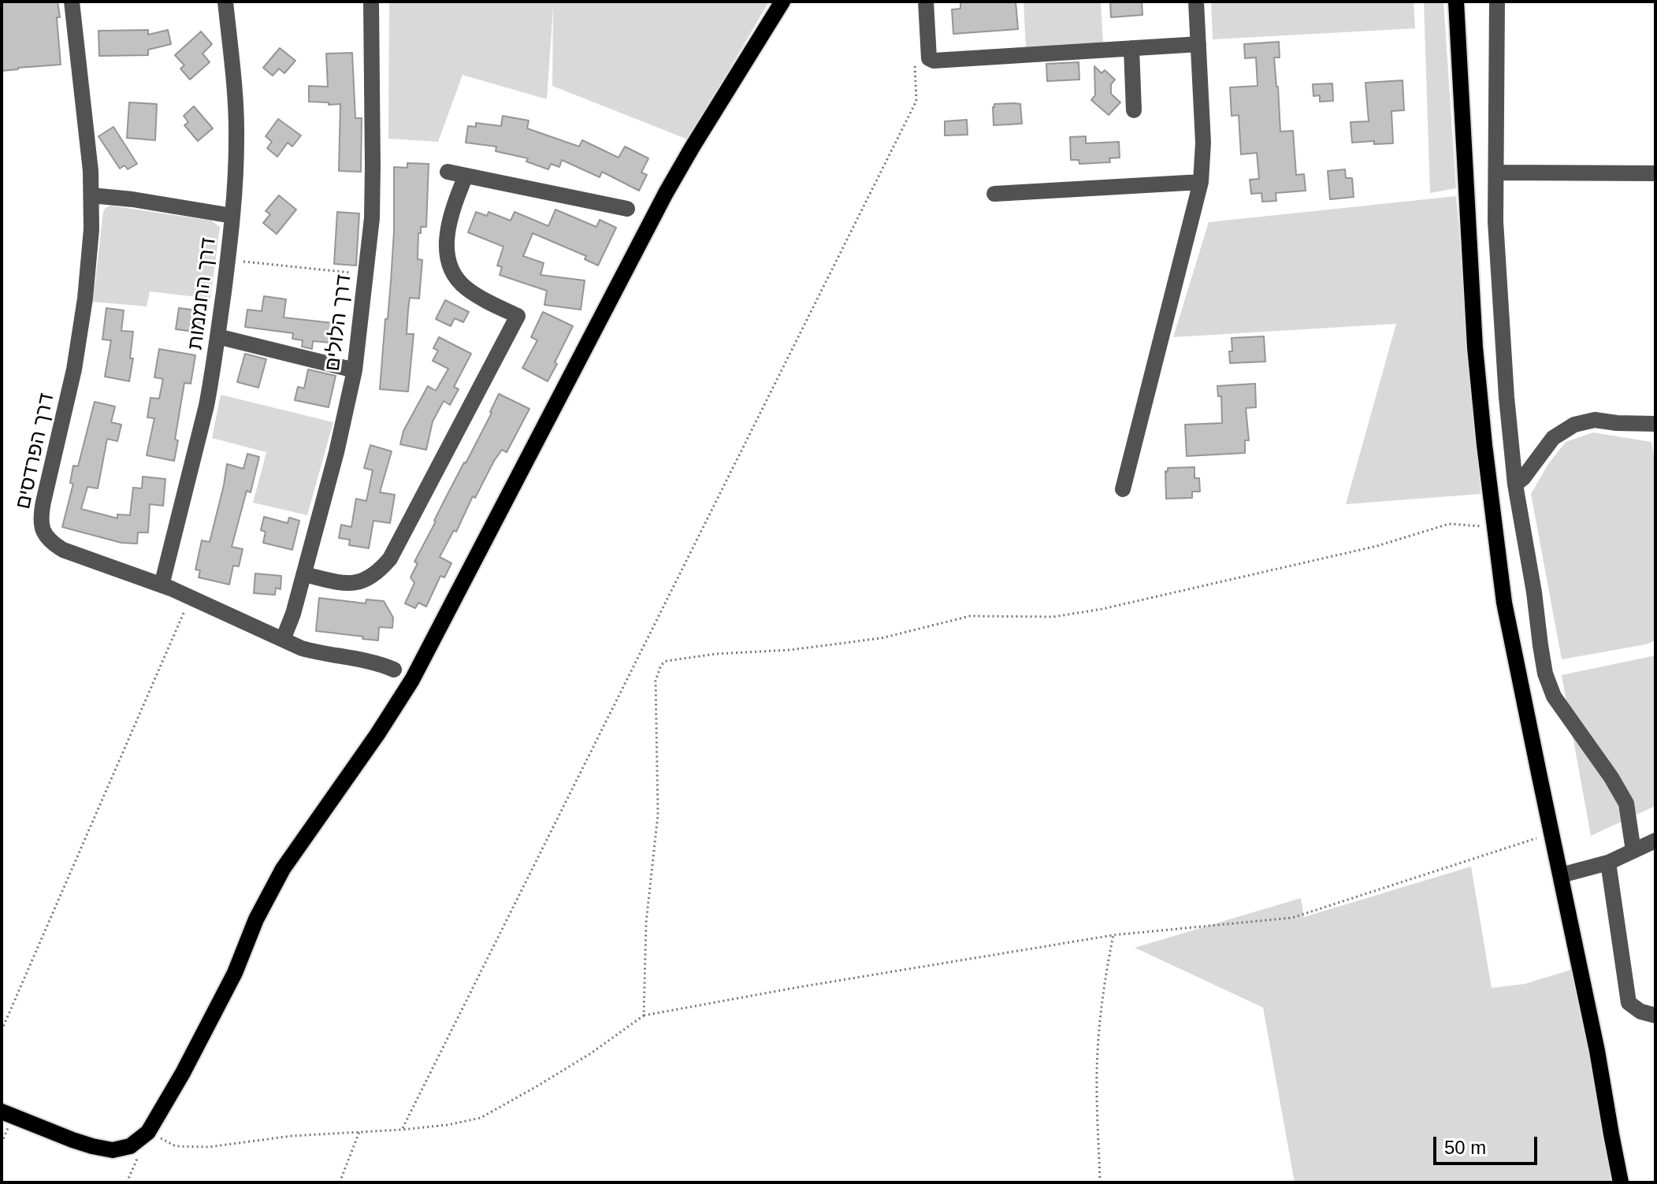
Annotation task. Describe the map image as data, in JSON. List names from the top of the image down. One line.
{"streets":{"street":["דרך החממות","דרך הלולים","דרך הפרדסים"]},"crossings":[["דרך החממות","דרך הפרדסים"],["דרך הלולים","דרך הפרדסים"]],"scale_bar":"50 m"}
